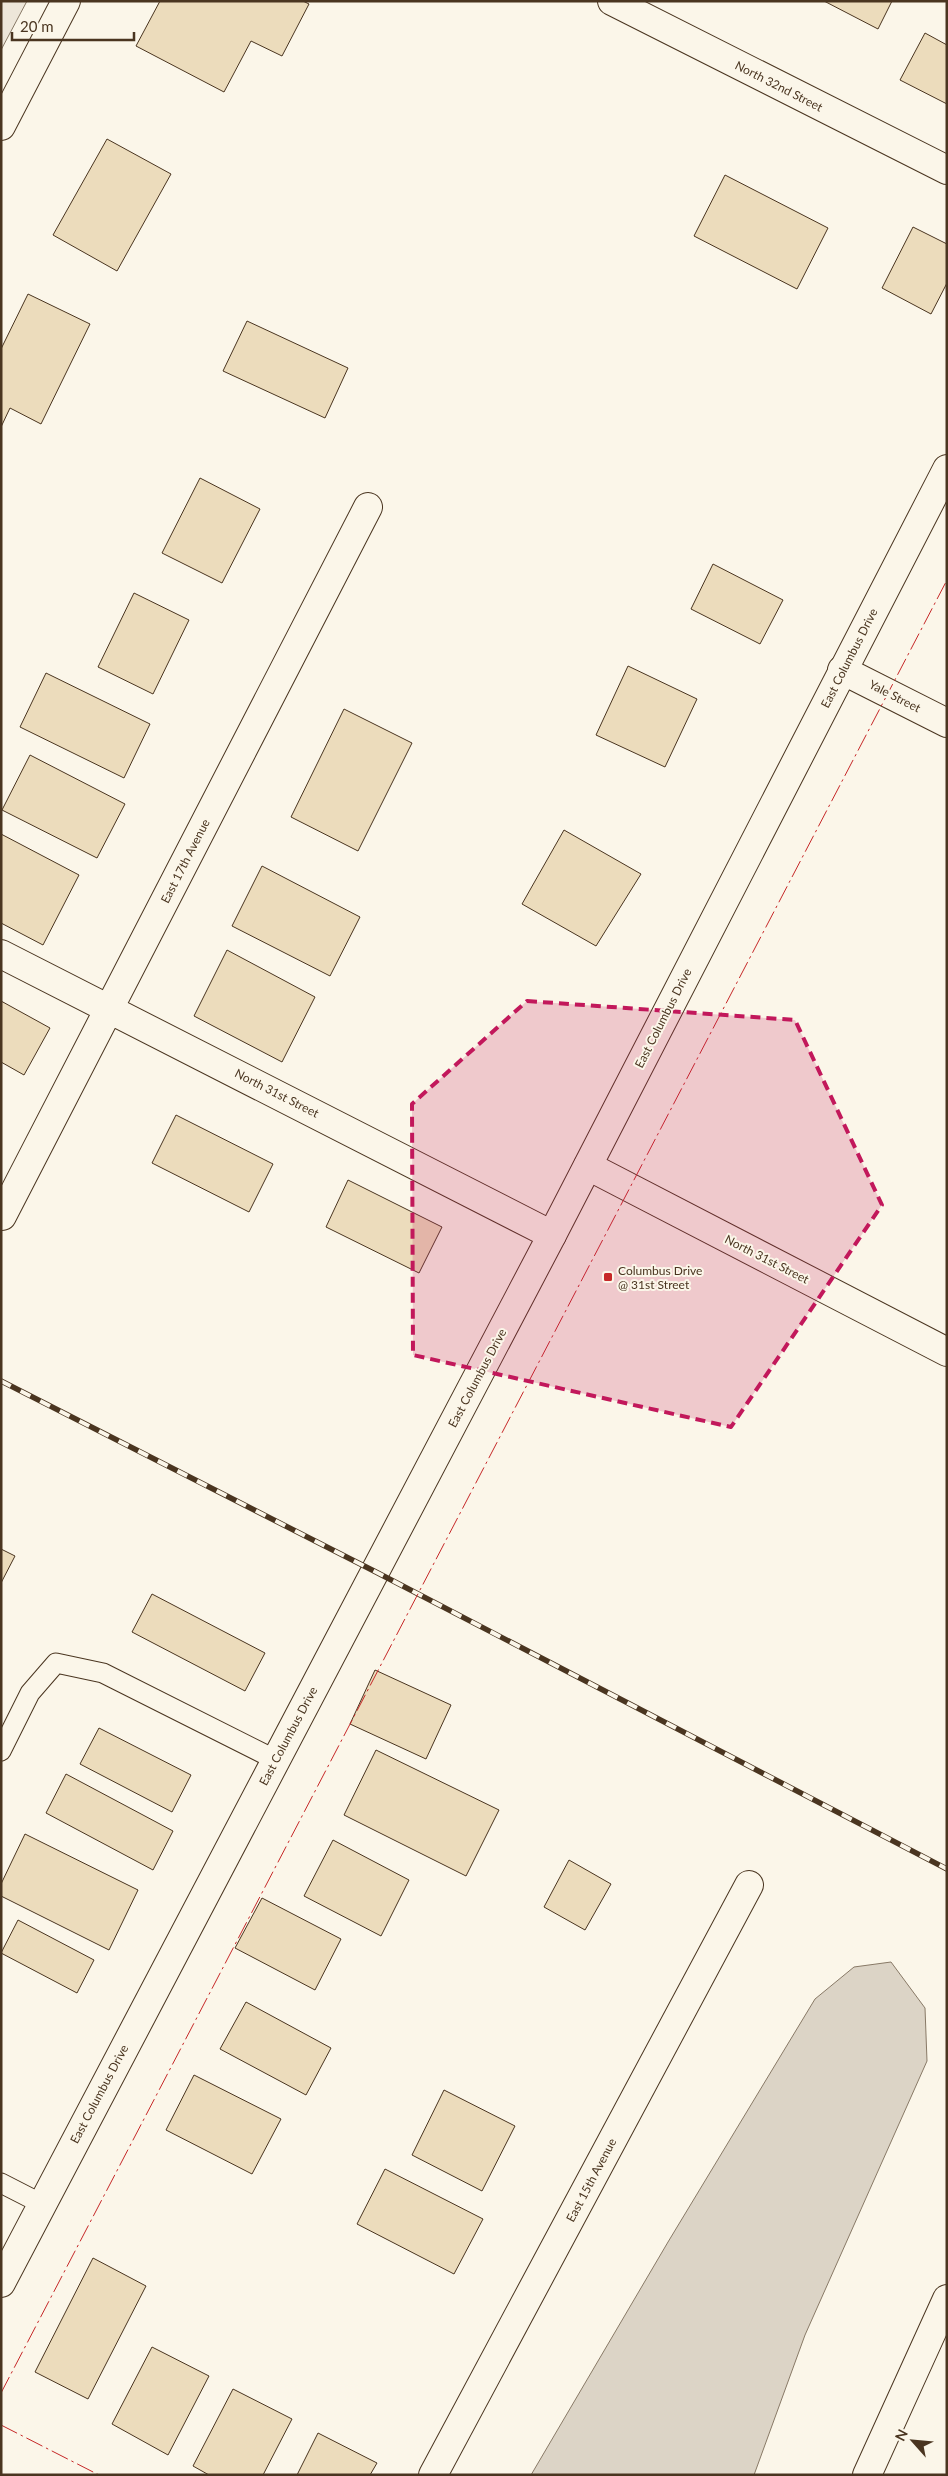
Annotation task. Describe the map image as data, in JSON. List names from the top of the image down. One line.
{"streets":{"main road":["North 32nd Street","East Columbus Drive","Yale Street","East 17th Avenue","North 31st Street","East 15th Avenue"]},"crossings":[["East Columbus Drive","Yale Street"],["East Columbus Drive","North 31st Street"],["East 17th Avenue","North 31st Street"]],"places":{"transit":["Columbus Drive @ 31st Street"]},"scale_bar":"20 m","north":"top left"}
